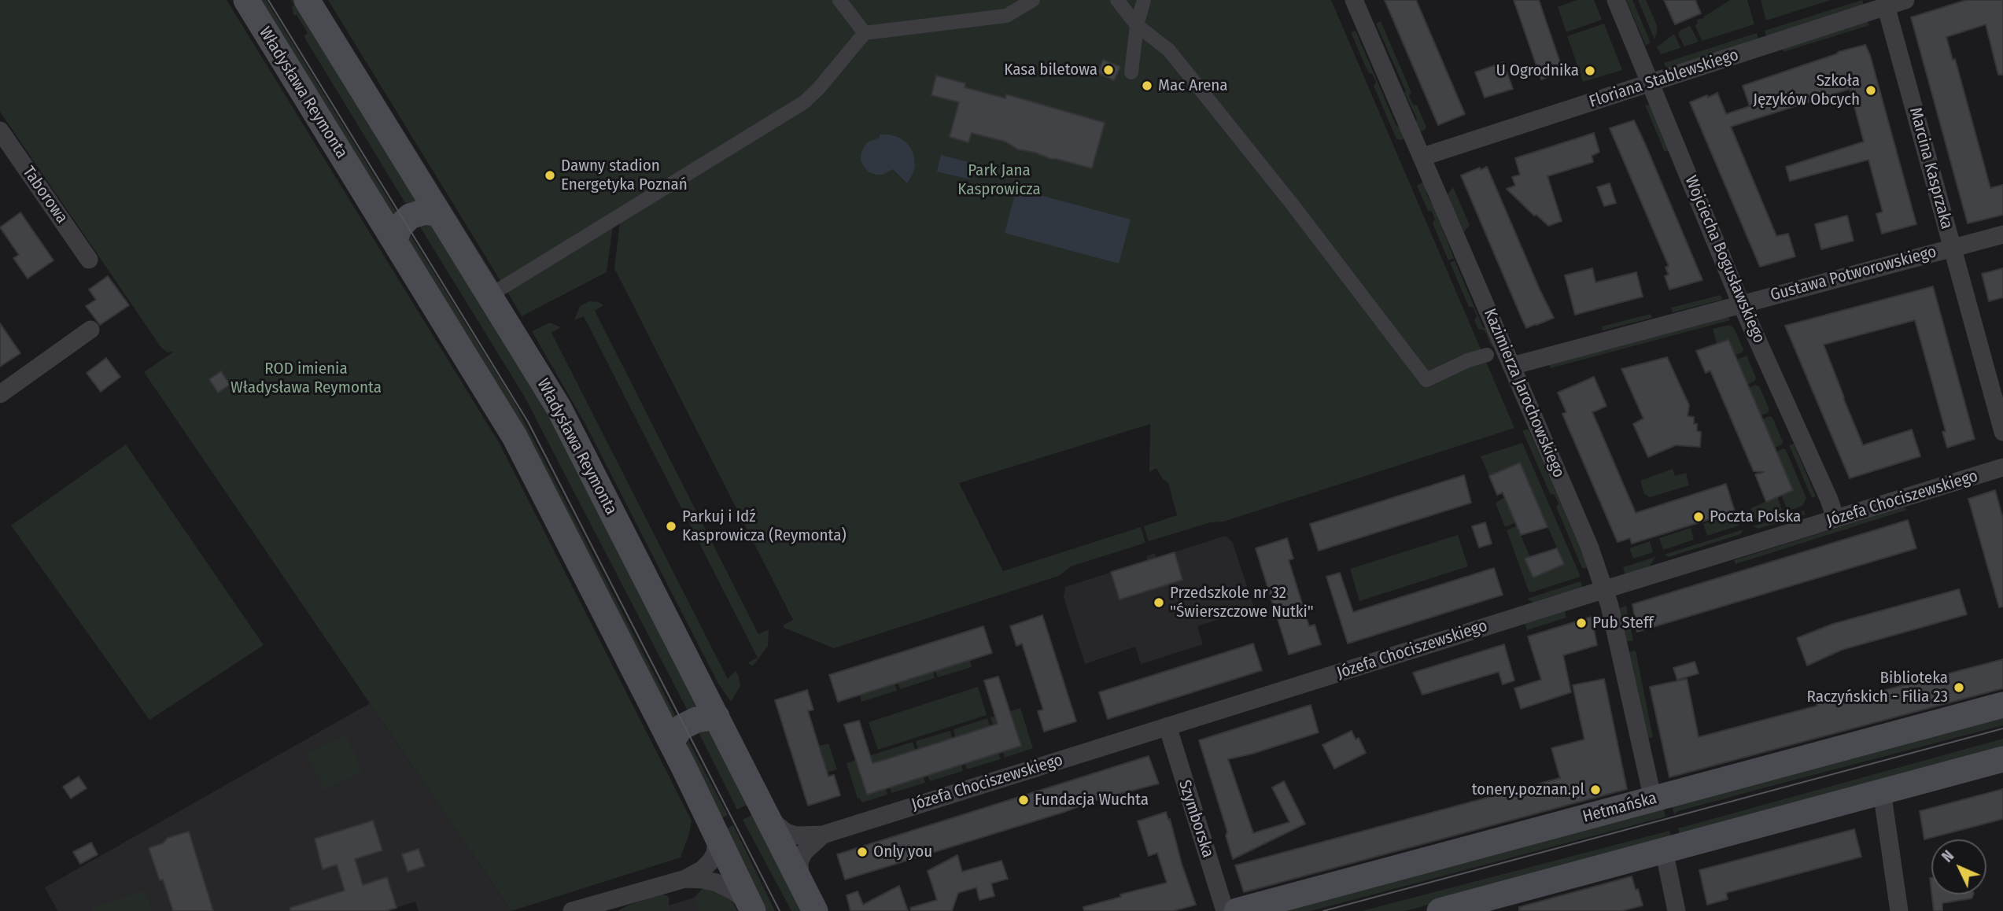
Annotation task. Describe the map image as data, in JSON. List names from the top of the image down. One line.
{"streets":{"main road":["Władysława Reymonta","Hetmańska"],"street":["Floriana Stablewskiego","Marcina Kasprzaka","Taborowa","Wojciecha Bogusławskiego","Gustawa Potworowskiego","Kazimierza Jarochowskiego","Józefa Chociszewskiego","Szymborska"]},"crossings":[["Floriana Stablewskiego","Marcina Kasprzaka"],["Floriana Stablewskiego","Wojciecha Bogusławskiego"],["Floriana Stablewskiego","Kazimierza Jarochowskiego"],["Władysława Reymonta","Józefa Chociszewskiego"],["Marcina Kasprzaka","Gustawa Potworowskiego"],["Wojciecha Bogusławskiego","Gustawa Potworowskiego"],["Wojciecha Bogusławskiego","Józefa Chociszewskiego"],["Gustawa Potworowskiego","Kazimierza Jarochowskiego"],["Kazimierza Jarochowskiego","Józefa Chociszewskiego"],["Kazimierza Jarochowskiego","Hetmańska"],["Józefa Chociszewskiego","Szymborska"]],"parks":["Park Jana Kasprowicza","ROD imienia Władysława Reymonta"],"places":["Kasa biletowa","U Ogrodnika","Mac Arena","Szkoła Języków Obcych","Dawny stadion Energetyka Poznań","Poczta Polska","Parkuj i Idź Kasprowicza (Reymonta)","Przedszkole nr 32 \"Świerszczowe Nutki\"","Pub Steff","Biblioteka Raczyńskich - Filia 23","tonery.poznan.pl","Fundacja Wuchta","Only you"],"north":"top left"}
